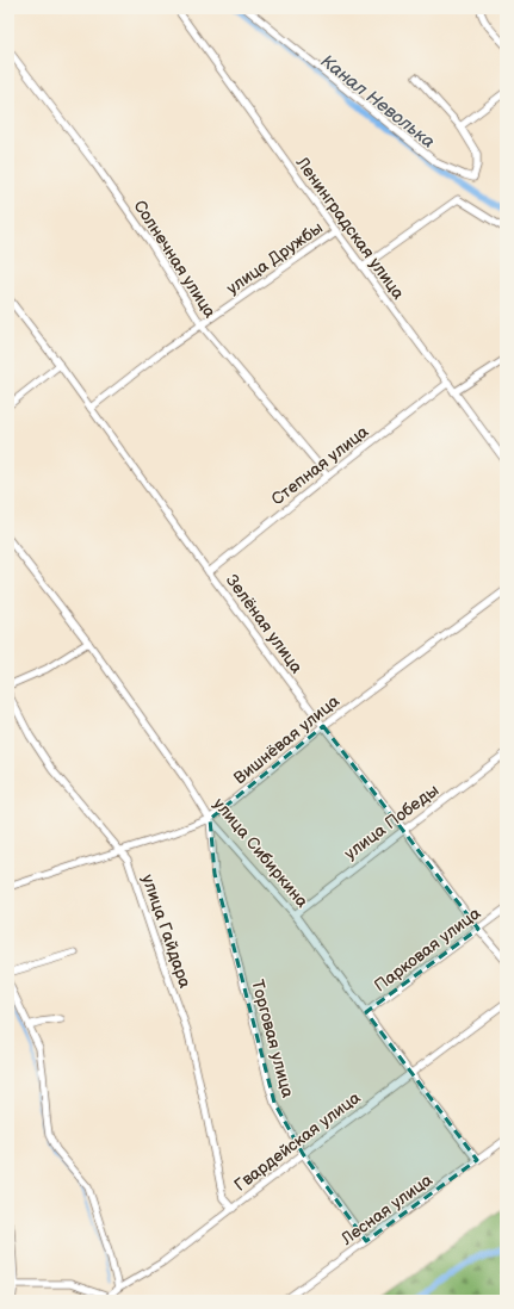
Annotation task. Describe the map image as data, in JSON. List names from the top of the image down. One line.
{"streets":{"street":["Ленинградская улица","улица Дружбы","Солнечная улица","Степная улица","Зелёная улица","Вишнёвая улица","улица Победы","улица Сибиркина","улица Гайдара","Парковая улица","Торговая улица","Гвардейская улица","Лесная улица"]},"crossings":[["Ленинградская улица","улица Дружбы"],["Ленинградская улица","Степная улица"],["улица Дружбы","Солнечная улица"],["улица Дружбы","Зелёная улица"],["Солнечная улица","Степная улица"],["Степная улица","Зелёная улица"],["Зелёная улица","Вишнёвая улица"],["Зелёная улица","улица Победы"],["Зелёная улица","Парковая улица"],["Вишнёвая улица","улица Сибиркина"],["Вишнёвая улица","улица Гайдара"],["Вишнёвая улица","Торговая улица"],["улица Победы","улица Сибиркина"],["улица Сибиркина","Парковая улица"],["улица Сибиркина","Торговая улица"],["улица Сибиркина","Гвардейская улица"],["улица Сибиркина","Лесная улица"],["улица Гайдара","Гвардейская улица"],["Торговая улица","Гвардейская улица"],["Торговая улица","Лесная улица"]],"water":["Канал Неволька"]}
